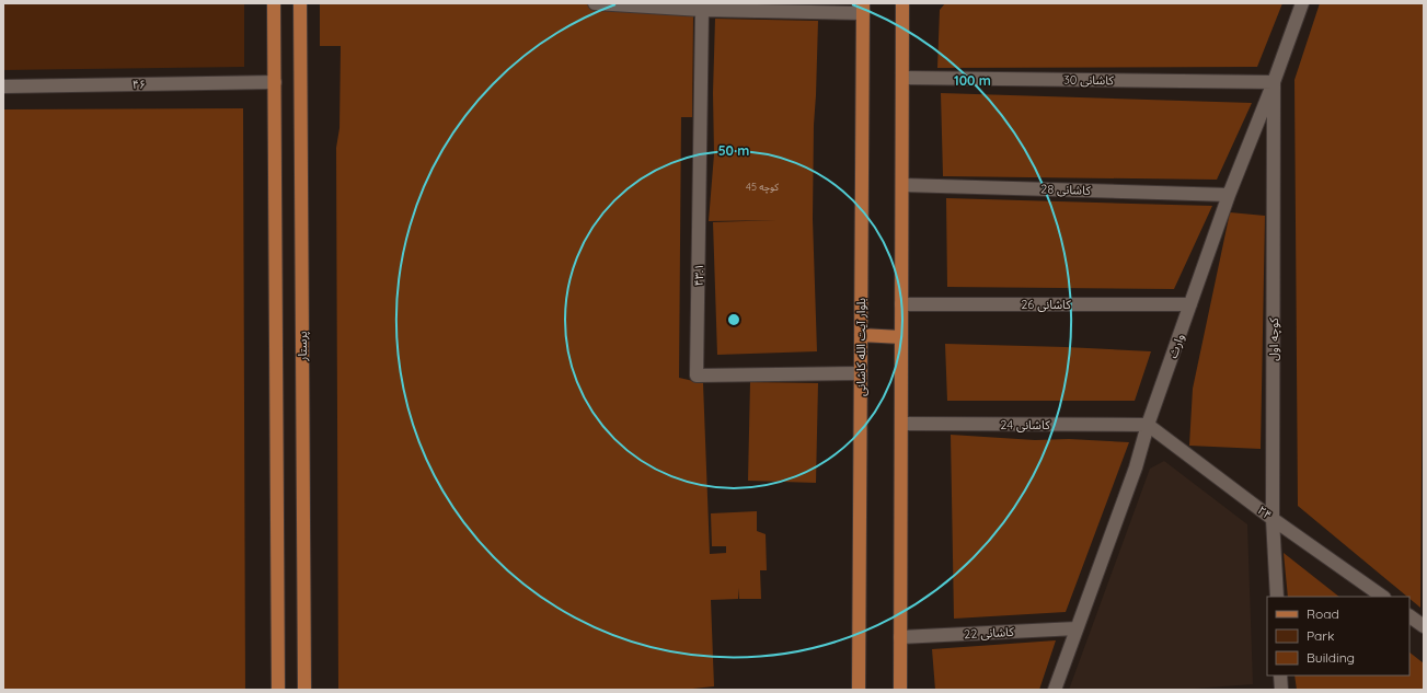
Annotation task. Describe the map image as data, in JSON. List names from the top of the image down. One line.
{"streets":{"main road":["پرستار","بلوار آیت الله کاشانی"],"street":["کاشانی 30","۴۶","کاشانی 28","۴۳.۱","کاشانی 26","کوچه اول","وارث","کاشانی 24","۲۴","کاشانی 22"]},"crossings":[["کاشانی 30","کوچه اول"],["کاشانی 30","وارث"],["کاشانی 28","وارث"],["۴۳.۱","بلوار آیت الله کاشانی"],["کاشانی 26","وارث"],["کوچه اول","وارث"],["کوچه اول","۲۴"],["وارث","کاشانی 24"],["وارث","۲۴"],["وارث","کاشانی 22"],["کاشانی 24","۲۴"]],"house_numbers":["کوچه 45"],"legend":["Road","Park","Building"],"rings":["100 m","50 m"]}
